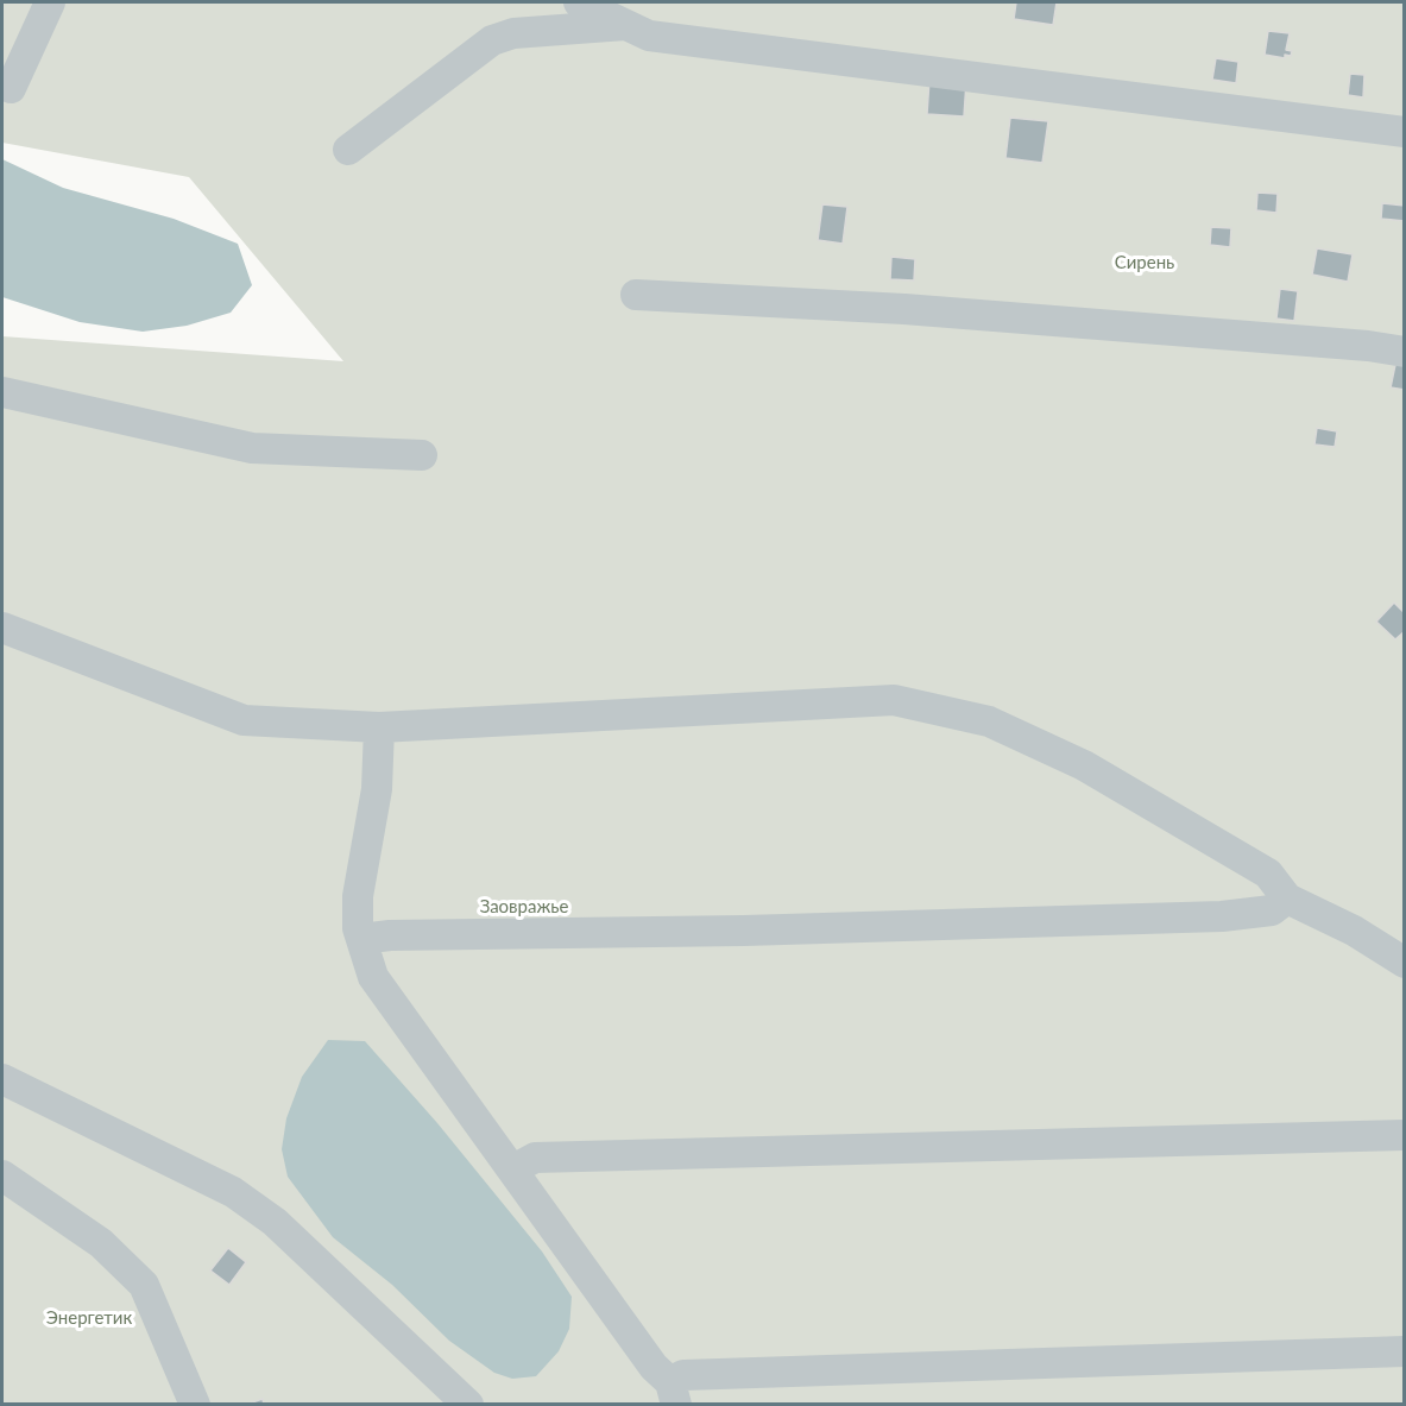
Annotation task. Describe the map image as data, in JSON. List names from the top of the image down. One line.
{"parks":["Сирень","Заовражье","Энергетик"]}
